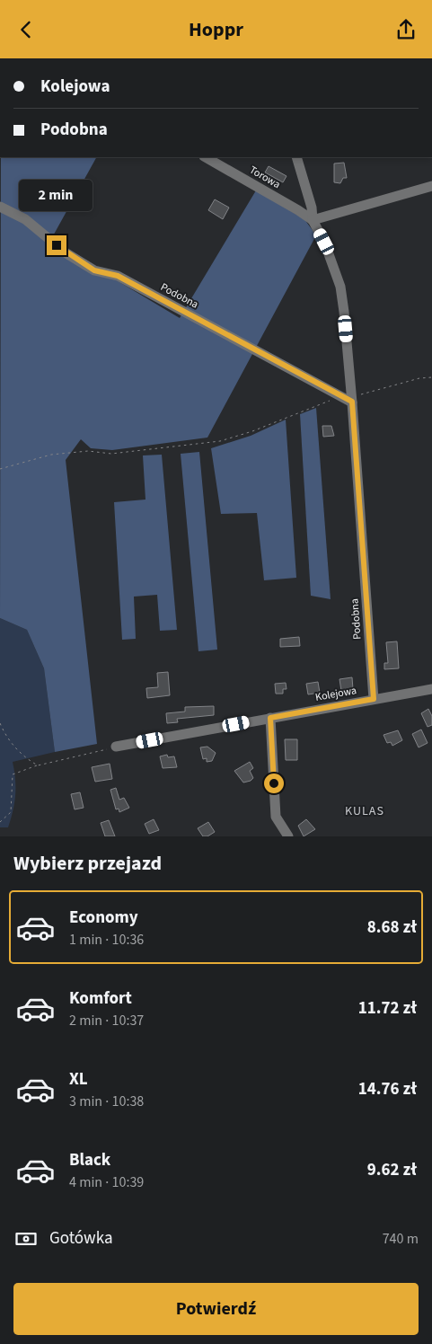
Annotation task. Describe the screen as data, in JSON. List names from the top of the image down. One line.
{"streets":{"street":["Torowa","Podobna","Kolejowa"]},"crossings":[["Torowa","Podobna"],["Podobna","Kolejowa"]],"districts":["KULAS"],"page":{"header":"Hoppr","banner":["Kolejowa","Podobna"],"bubble":"2 min","heading":"Wybierz przejazd","list":[{"name":"Economy","note":"1 min · 10:36","value":"8.68 zł"},{"name":"Komfort","note":"2 min · 10:37","value":"11.72 zł"},{"name":"XL","note":"3 min · 10:38","value":"14.76 zł"},{"name":"Black","note":"4 min · 10:39","value":"9.62 zł"}],"pay":["Gotówka","740 m"],"buttons":"Potwierdź"}}
